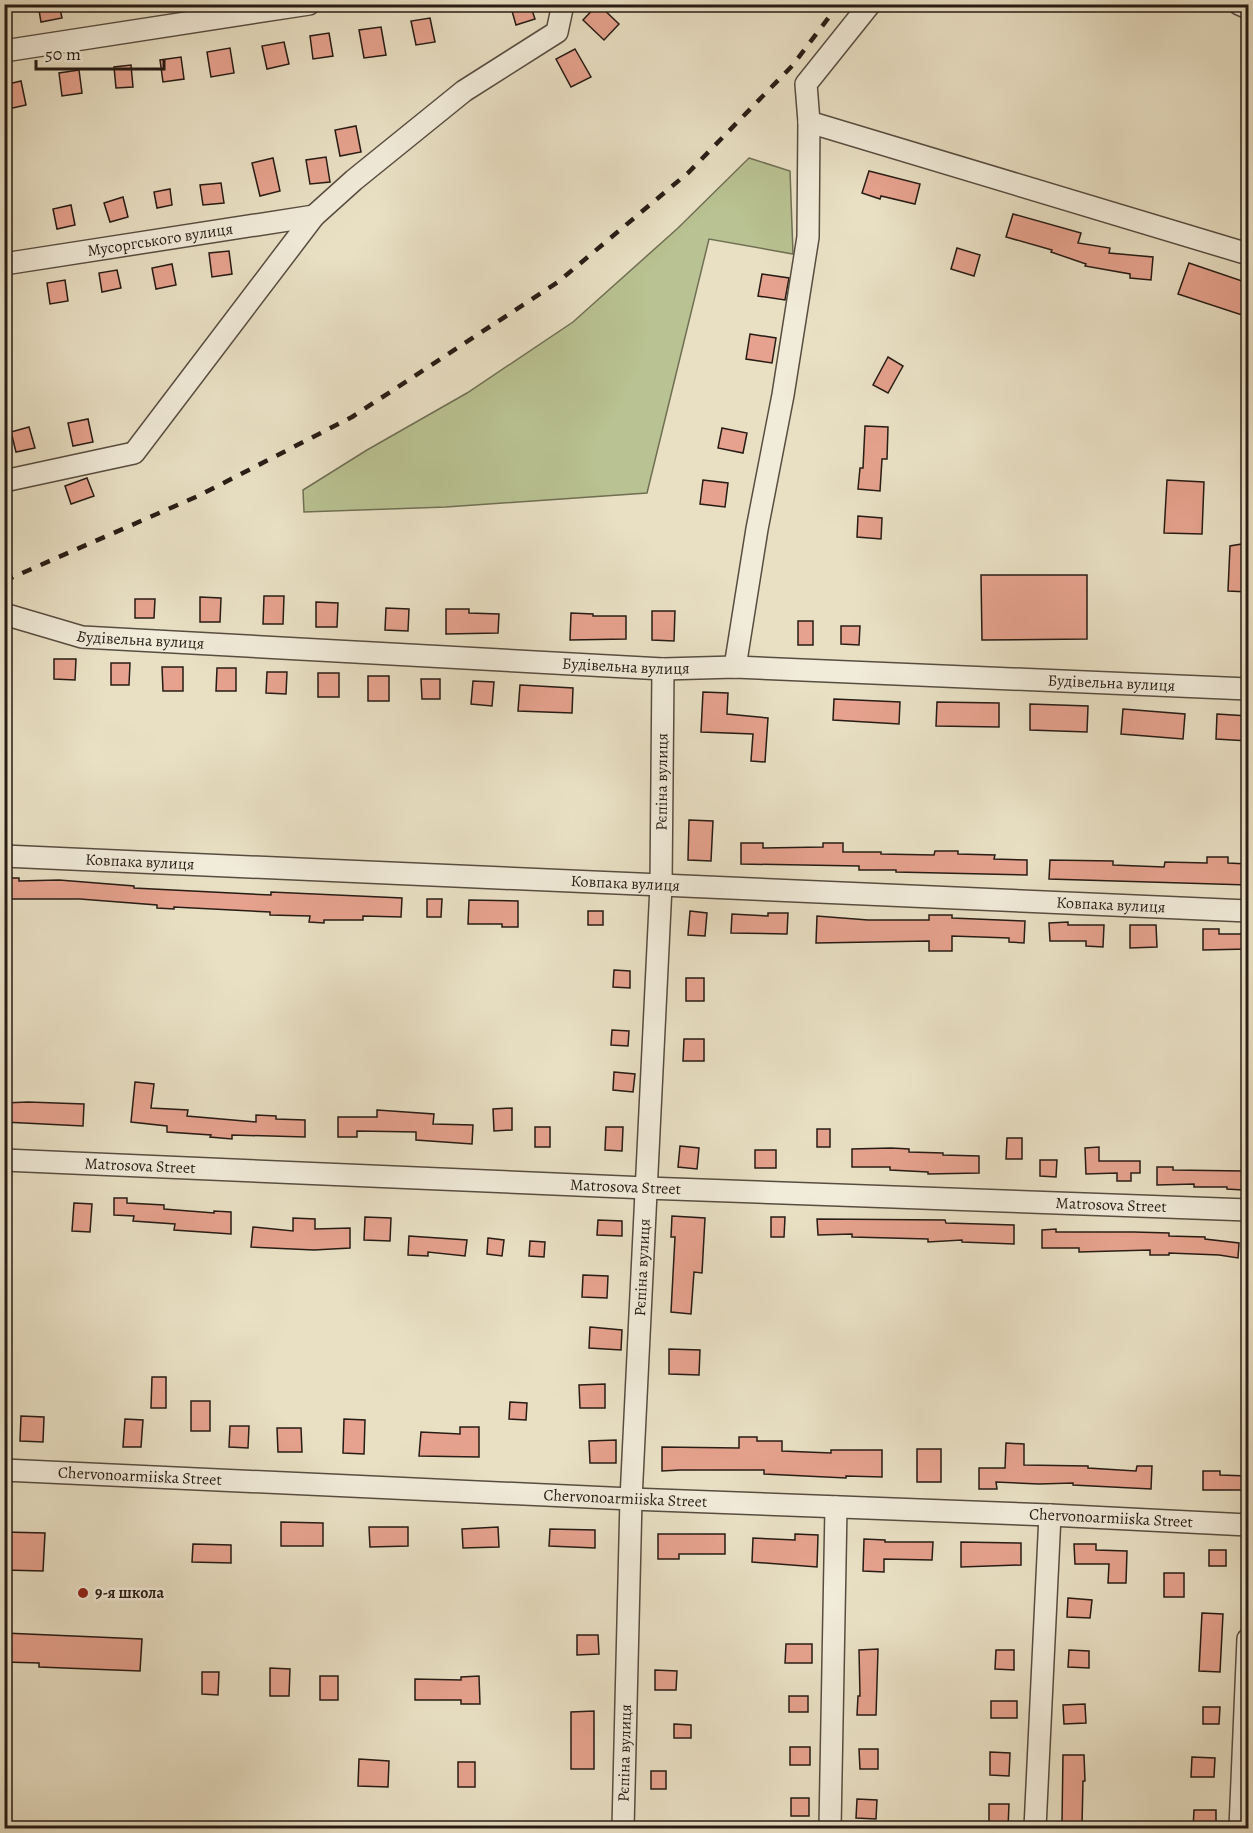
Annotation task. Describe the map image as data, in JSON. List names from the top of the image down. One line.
{"streets":{"street":["Мусоргського вулиця","Будівельна вулиця","Рєпіна вулиця","Ковпака вулиця","Matrosova Street","Chervonoarmiiska Street"]},"crossings":[["Будівельна вулиця","Рєпіна вулиця"],["Рєпіна вулиця","Ковпака вулиця"],["Рєпіна вулиця","Matrosova Street"],["Рєпіна вулиця","Chervonoarmiiska Street"]],"places":["9-я школа"],"scale_bar":"50 m"}
